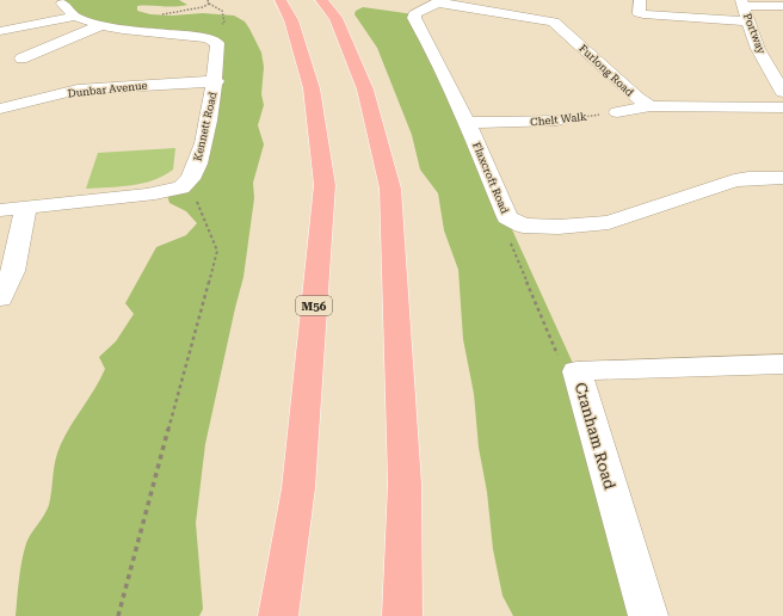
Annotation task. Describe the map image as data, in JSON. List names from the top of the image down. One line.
{"streets":{"highway":["M56"],"street":["Portway","Furlong Road","Dunbar Avenue","Chelt Walk","Kennett Road","Flaxcroft Road","Cranham Road"]},"crossings":[["Furlong Road","Flaxcroft Road"],["Dunbar Avenue","Kennett Road"],["Chelt Walk","Flaxcroft Road"]]}
